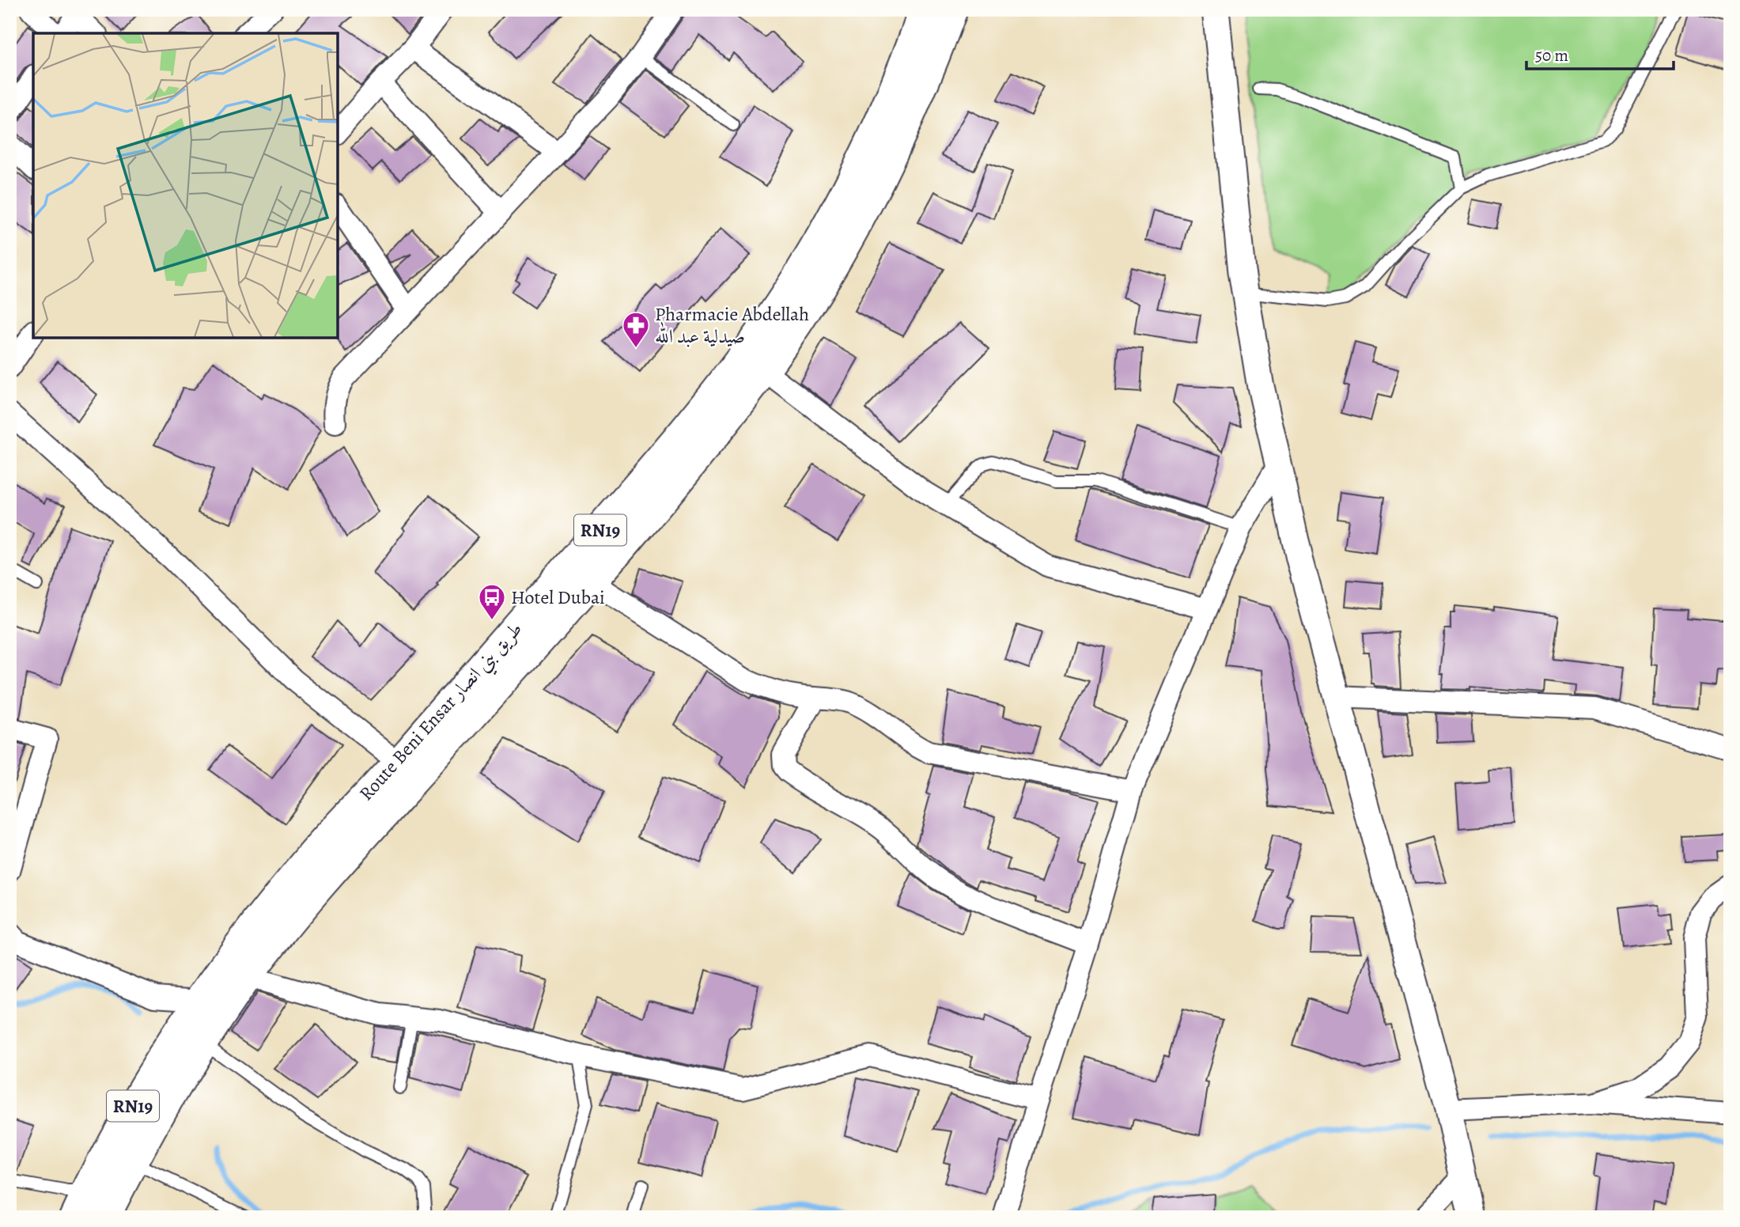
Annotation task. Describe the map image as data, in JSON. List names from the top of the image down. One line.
{"streets":{"highway":["RN19","Route Beni Ensar طريق بني انصار"]},"places":{"pharmacy":["Pharmacie Abdellah صيدلية عبد الله"],"bus stop":["Hotel Dubai"]},"scale_bar":"50 m"}
